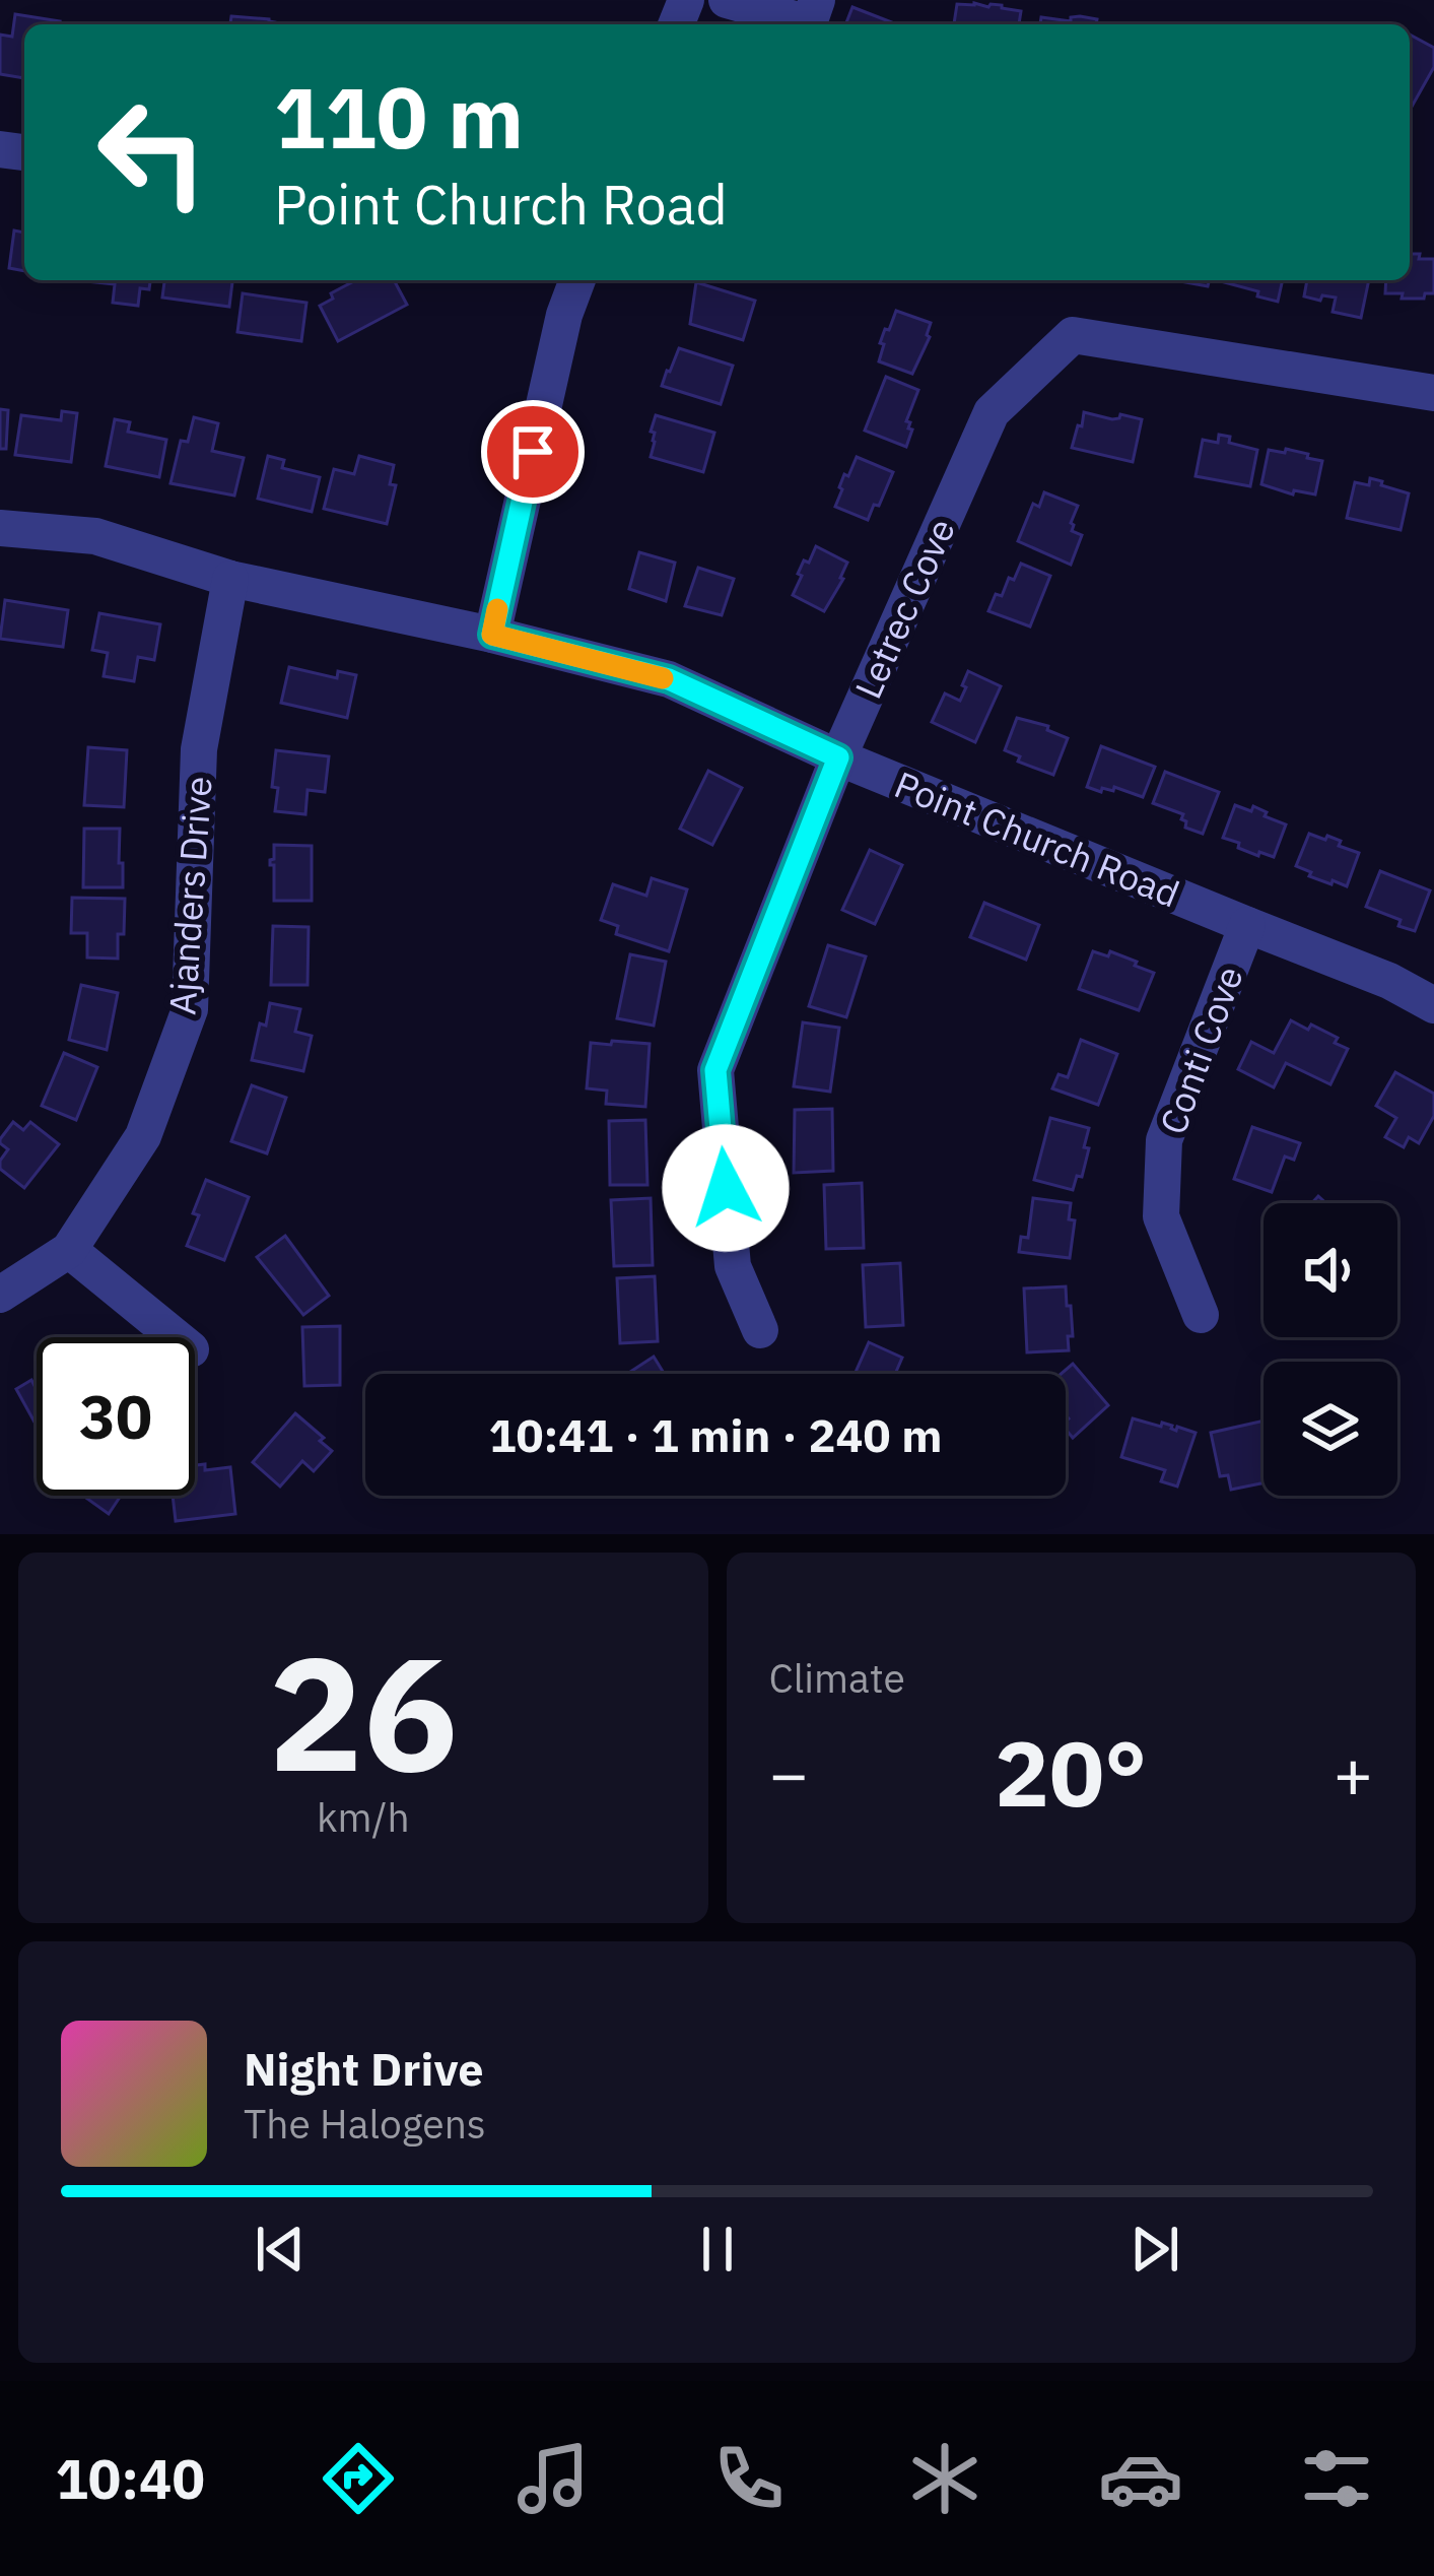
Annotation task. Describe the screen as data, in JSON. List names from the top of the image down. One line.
{"streets":{"street":["Letrec Cove","Point Church Road","Ajanders Drive","Conti Cove"]},"crossings":[["Letrec Cove","Point Church Road"],["Point Church Road","Ajanders Drive"],["Point Church Road","Conti Cove"]],"page":{"turn":["110 m","Point Church Road"],"limit":"30","trip":"10:41 · 1 min · 240 m","tile":[["26","km/h"],"Climate"],"heat":["−","20°","+"],"song":["Night Drive","The Halogens"],"tabs":"10:40"}}
